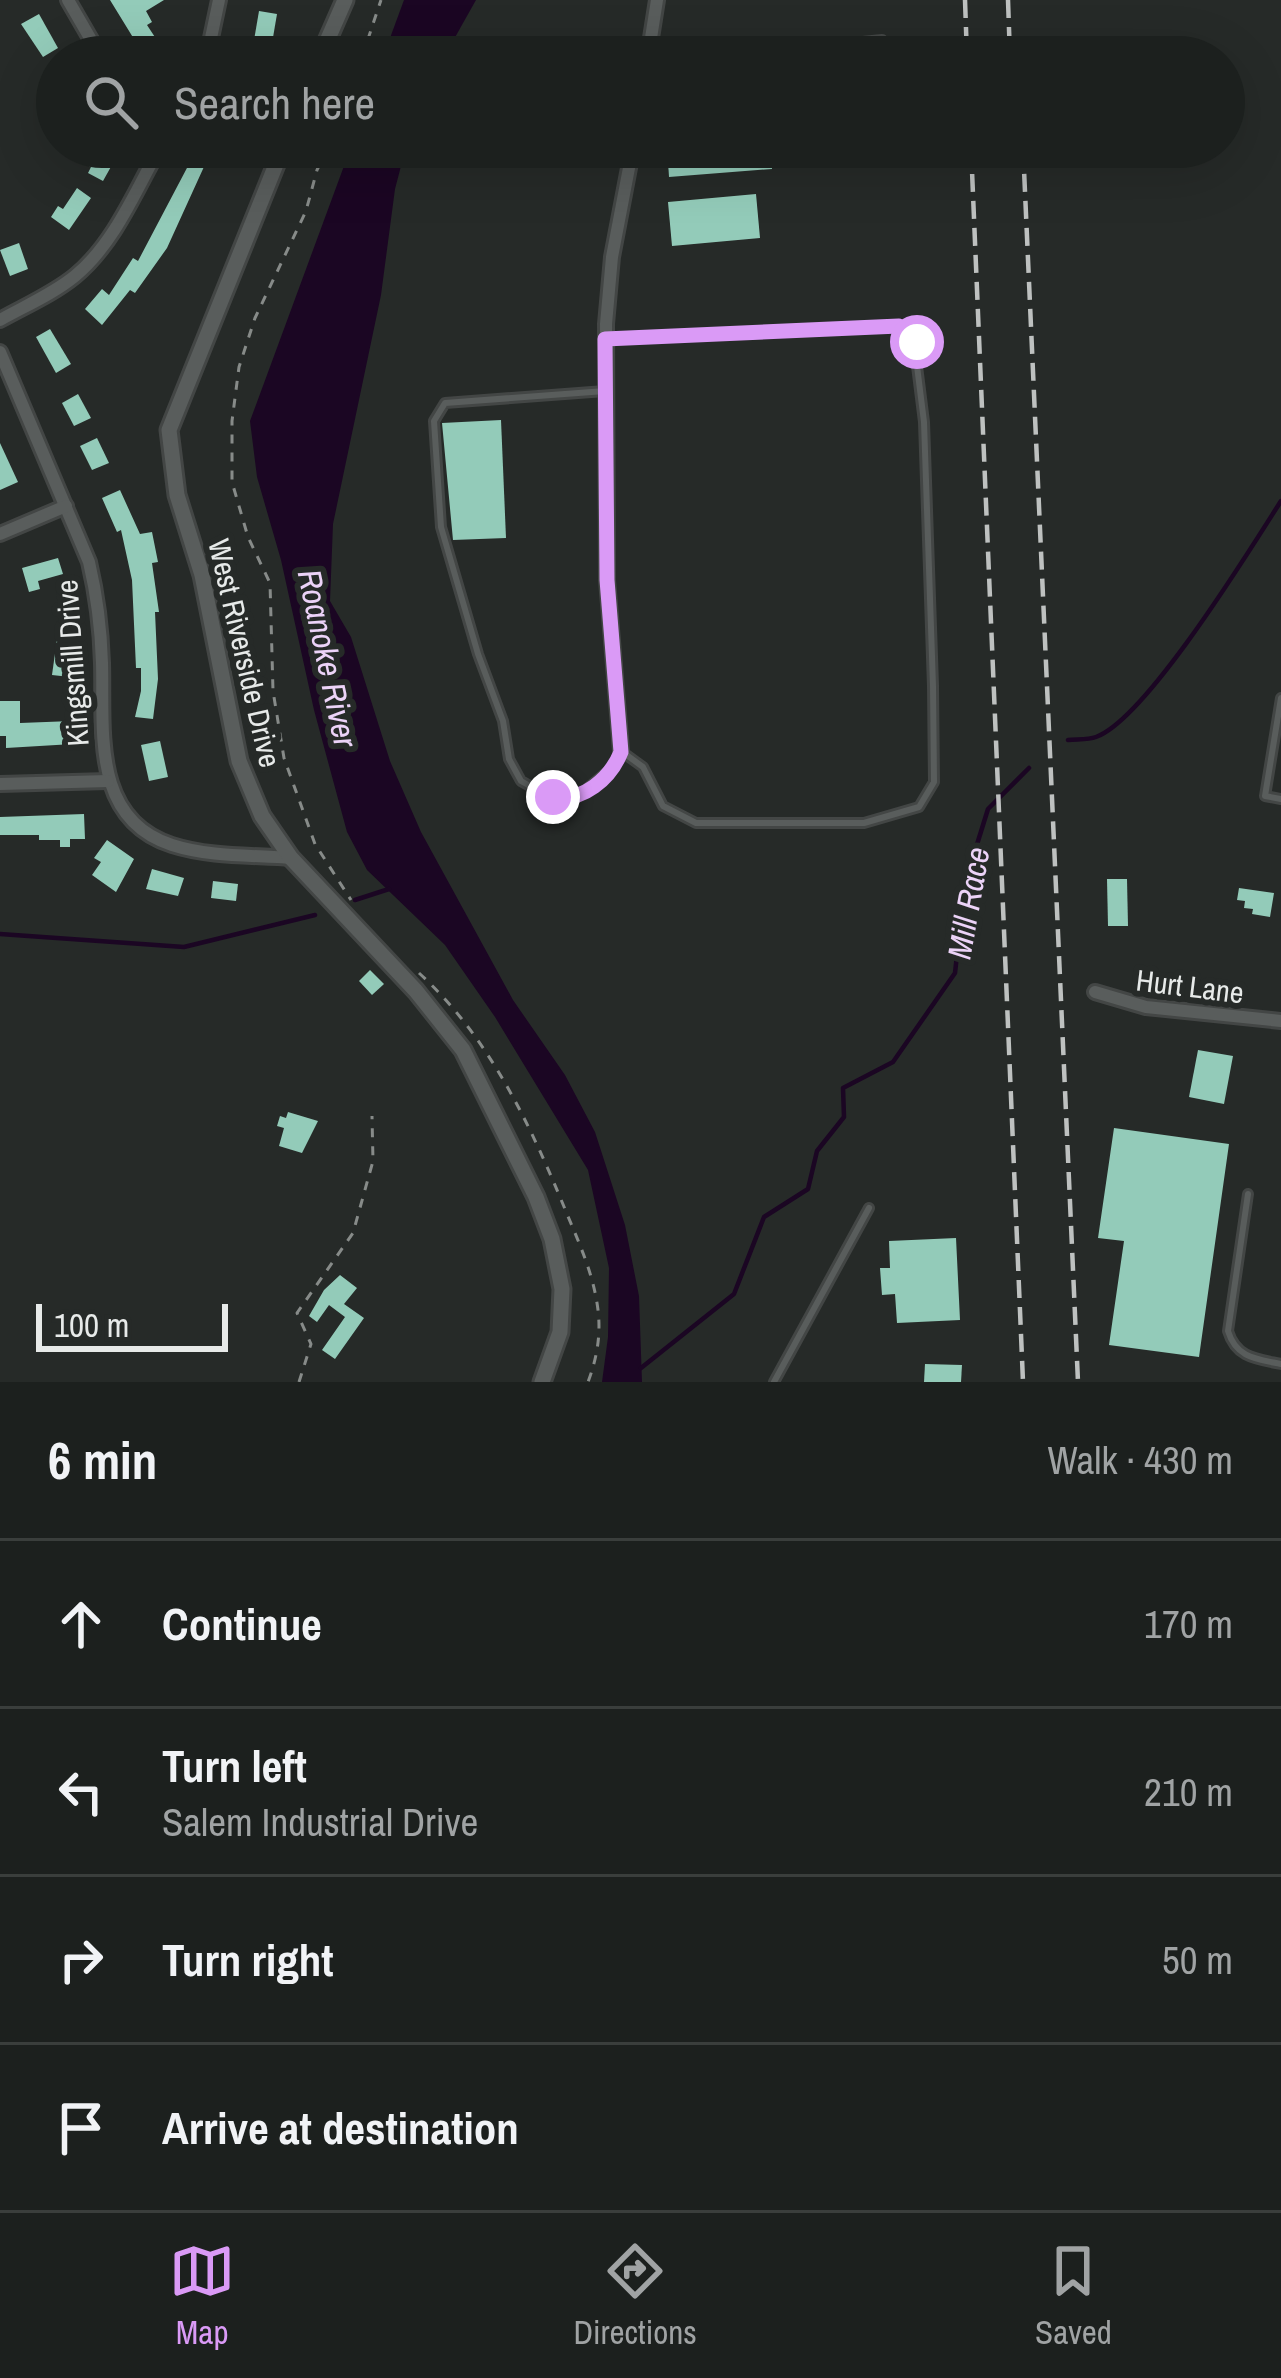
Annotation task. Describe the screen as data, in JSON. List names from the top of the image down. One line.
{"streets":{"street":["West Riverside Drive","Kingsmill Drive","Hurt Lane"]},"crossings":[["West Riverside Drive","Kingsmill Drive"]],"water":["Roanoke River","Mill Race"],"scale_bar":"100 m","page":{"search":"Search here","scale":"100 m","heading":["6 min","Walk · 430 m"],"list":[["Continue","170 m"],["Turn left","Salem Industrial Drive","210 m"],["Turn right","50 m"],"Arrive at destination"],"nav":["Map","Directions","Saved"]}}
